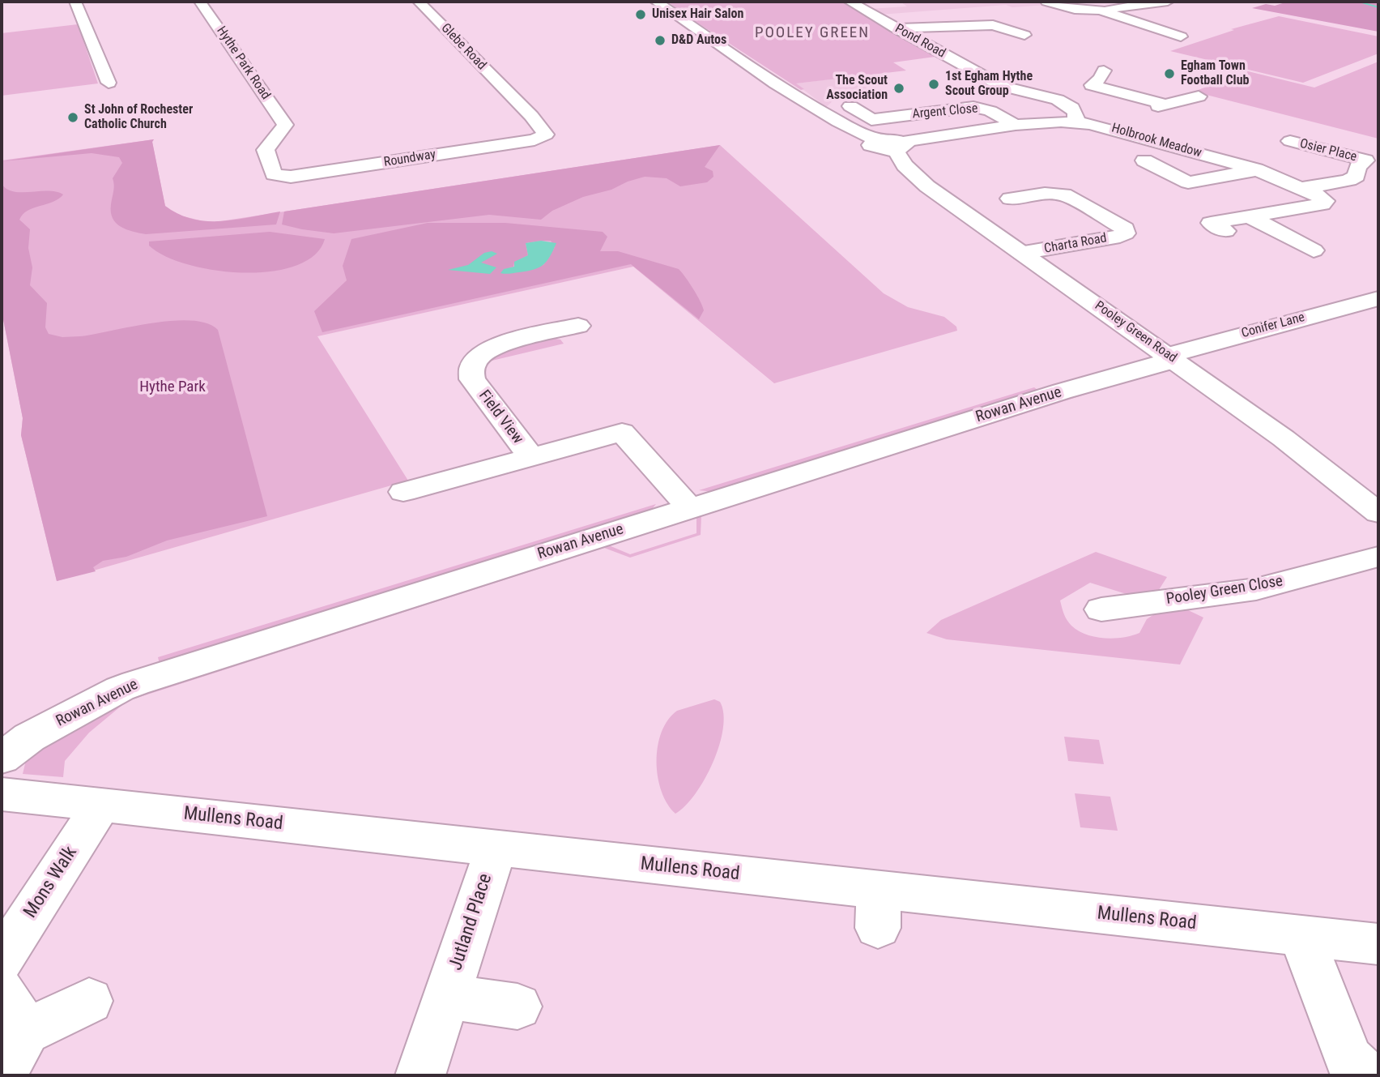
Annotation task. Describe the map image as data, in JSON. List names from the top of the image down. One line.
{"streets":{"street":["Pond Road","Glebe Road","Hythe Park Road","Argent Close","Holbrook Meadow","Osier Place","Roundway","Charta Road","Conifer Lane","Pooley Green Road","Rowan Avenue","Field View","Pooley Green Close","Mullens Road","Mons Walk","Jutland Place"]},"crossings":[["Pond Road","Holbrook Meadow"],["Glebe Road","Roundway"],["Hythe Park Road","Roundway"],["Argent Close","Holbrook Meadow"],["Argent Close","Pooley Green Road"],["Holbrook Meadow","Osier Place"],["Holbrook Meadow","Pooley Green Road"],["Charta Road","Pooley Green Road"],["Conifer Lane","Pooley Green Road"],["Conifer Lane","Rowan Avenue"],["Pooley Green Road","Rowan Avenue"],["Rowan Avenue","Field View"],["Mullens Road","Mons Walk"],["Mullens Road","Jutland Place"]],"districts":["POOLEY GREEN"],"parks":["Hythe Park"],"places":["Unisex Hair Salon","D&D Autos","Egham Town Football Club","1st Egham Hythe Scout Group","The Scout Association","St John of Rochester Catholic Church"]}
